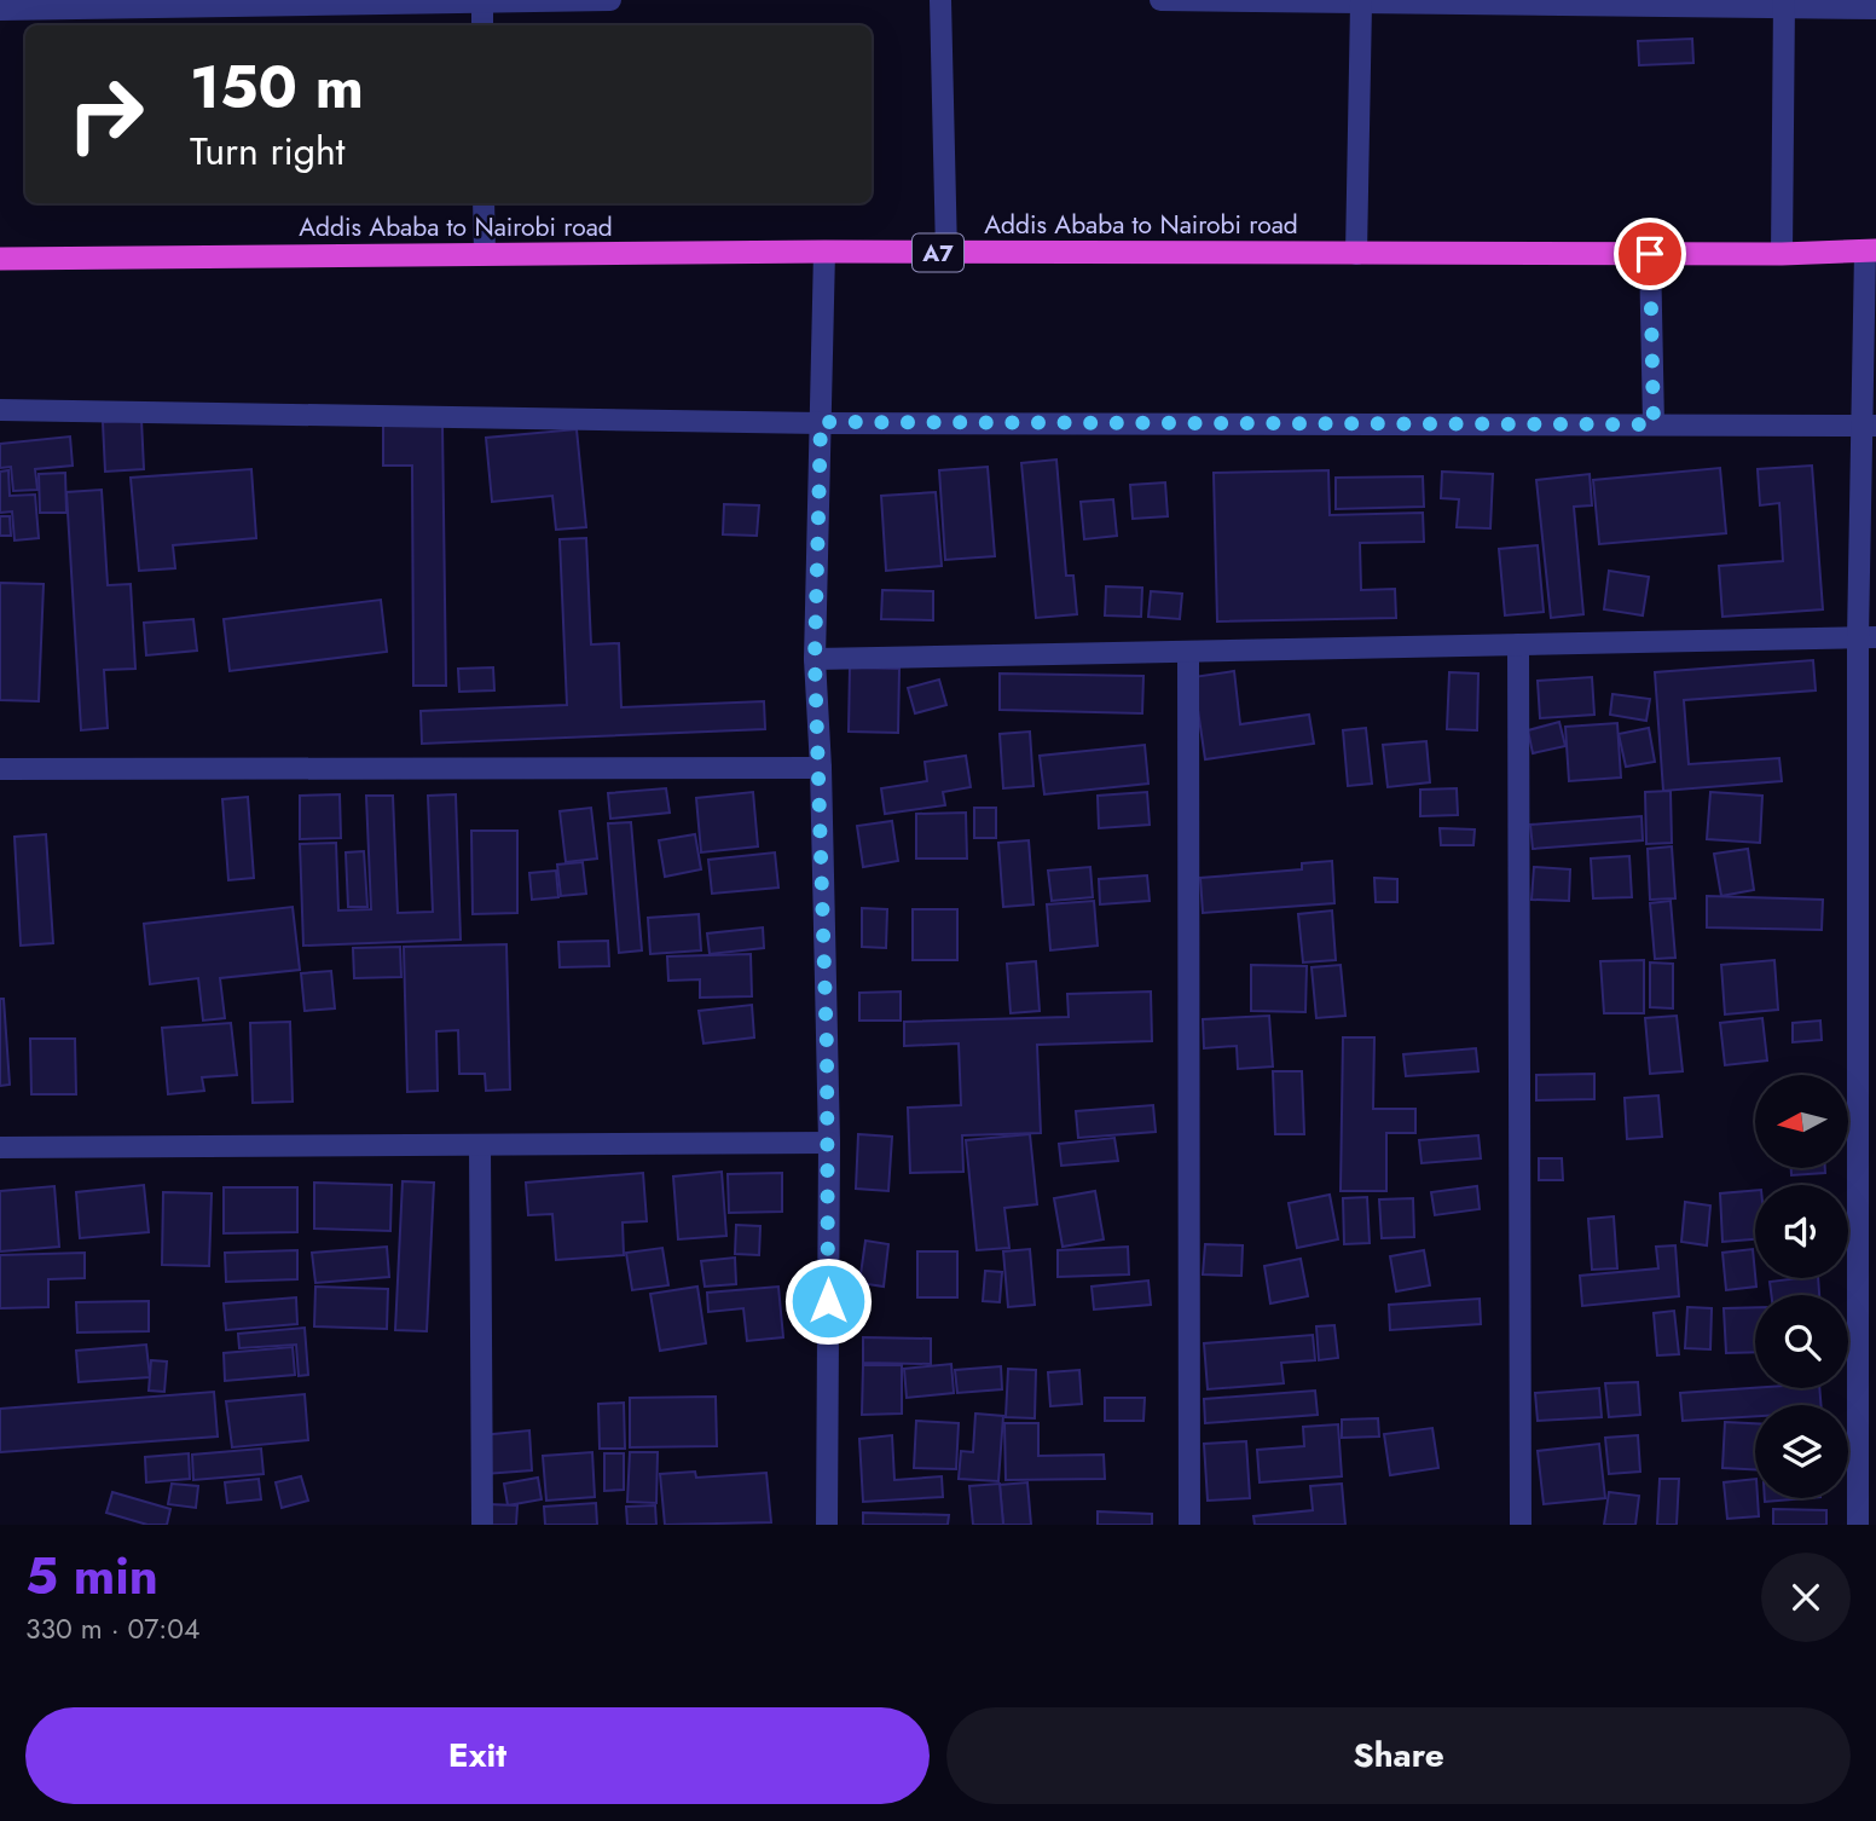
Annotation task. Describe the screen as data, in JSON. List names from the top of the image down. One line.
{"streets":{"highway":["Addis Ababa to Nairobi road","A7"]},"north":"left","page":{"turn":["150 m","Turn right"],"heading":["5 min","330 m · 07:04"],"buttons":["Exit","Share"]}}
